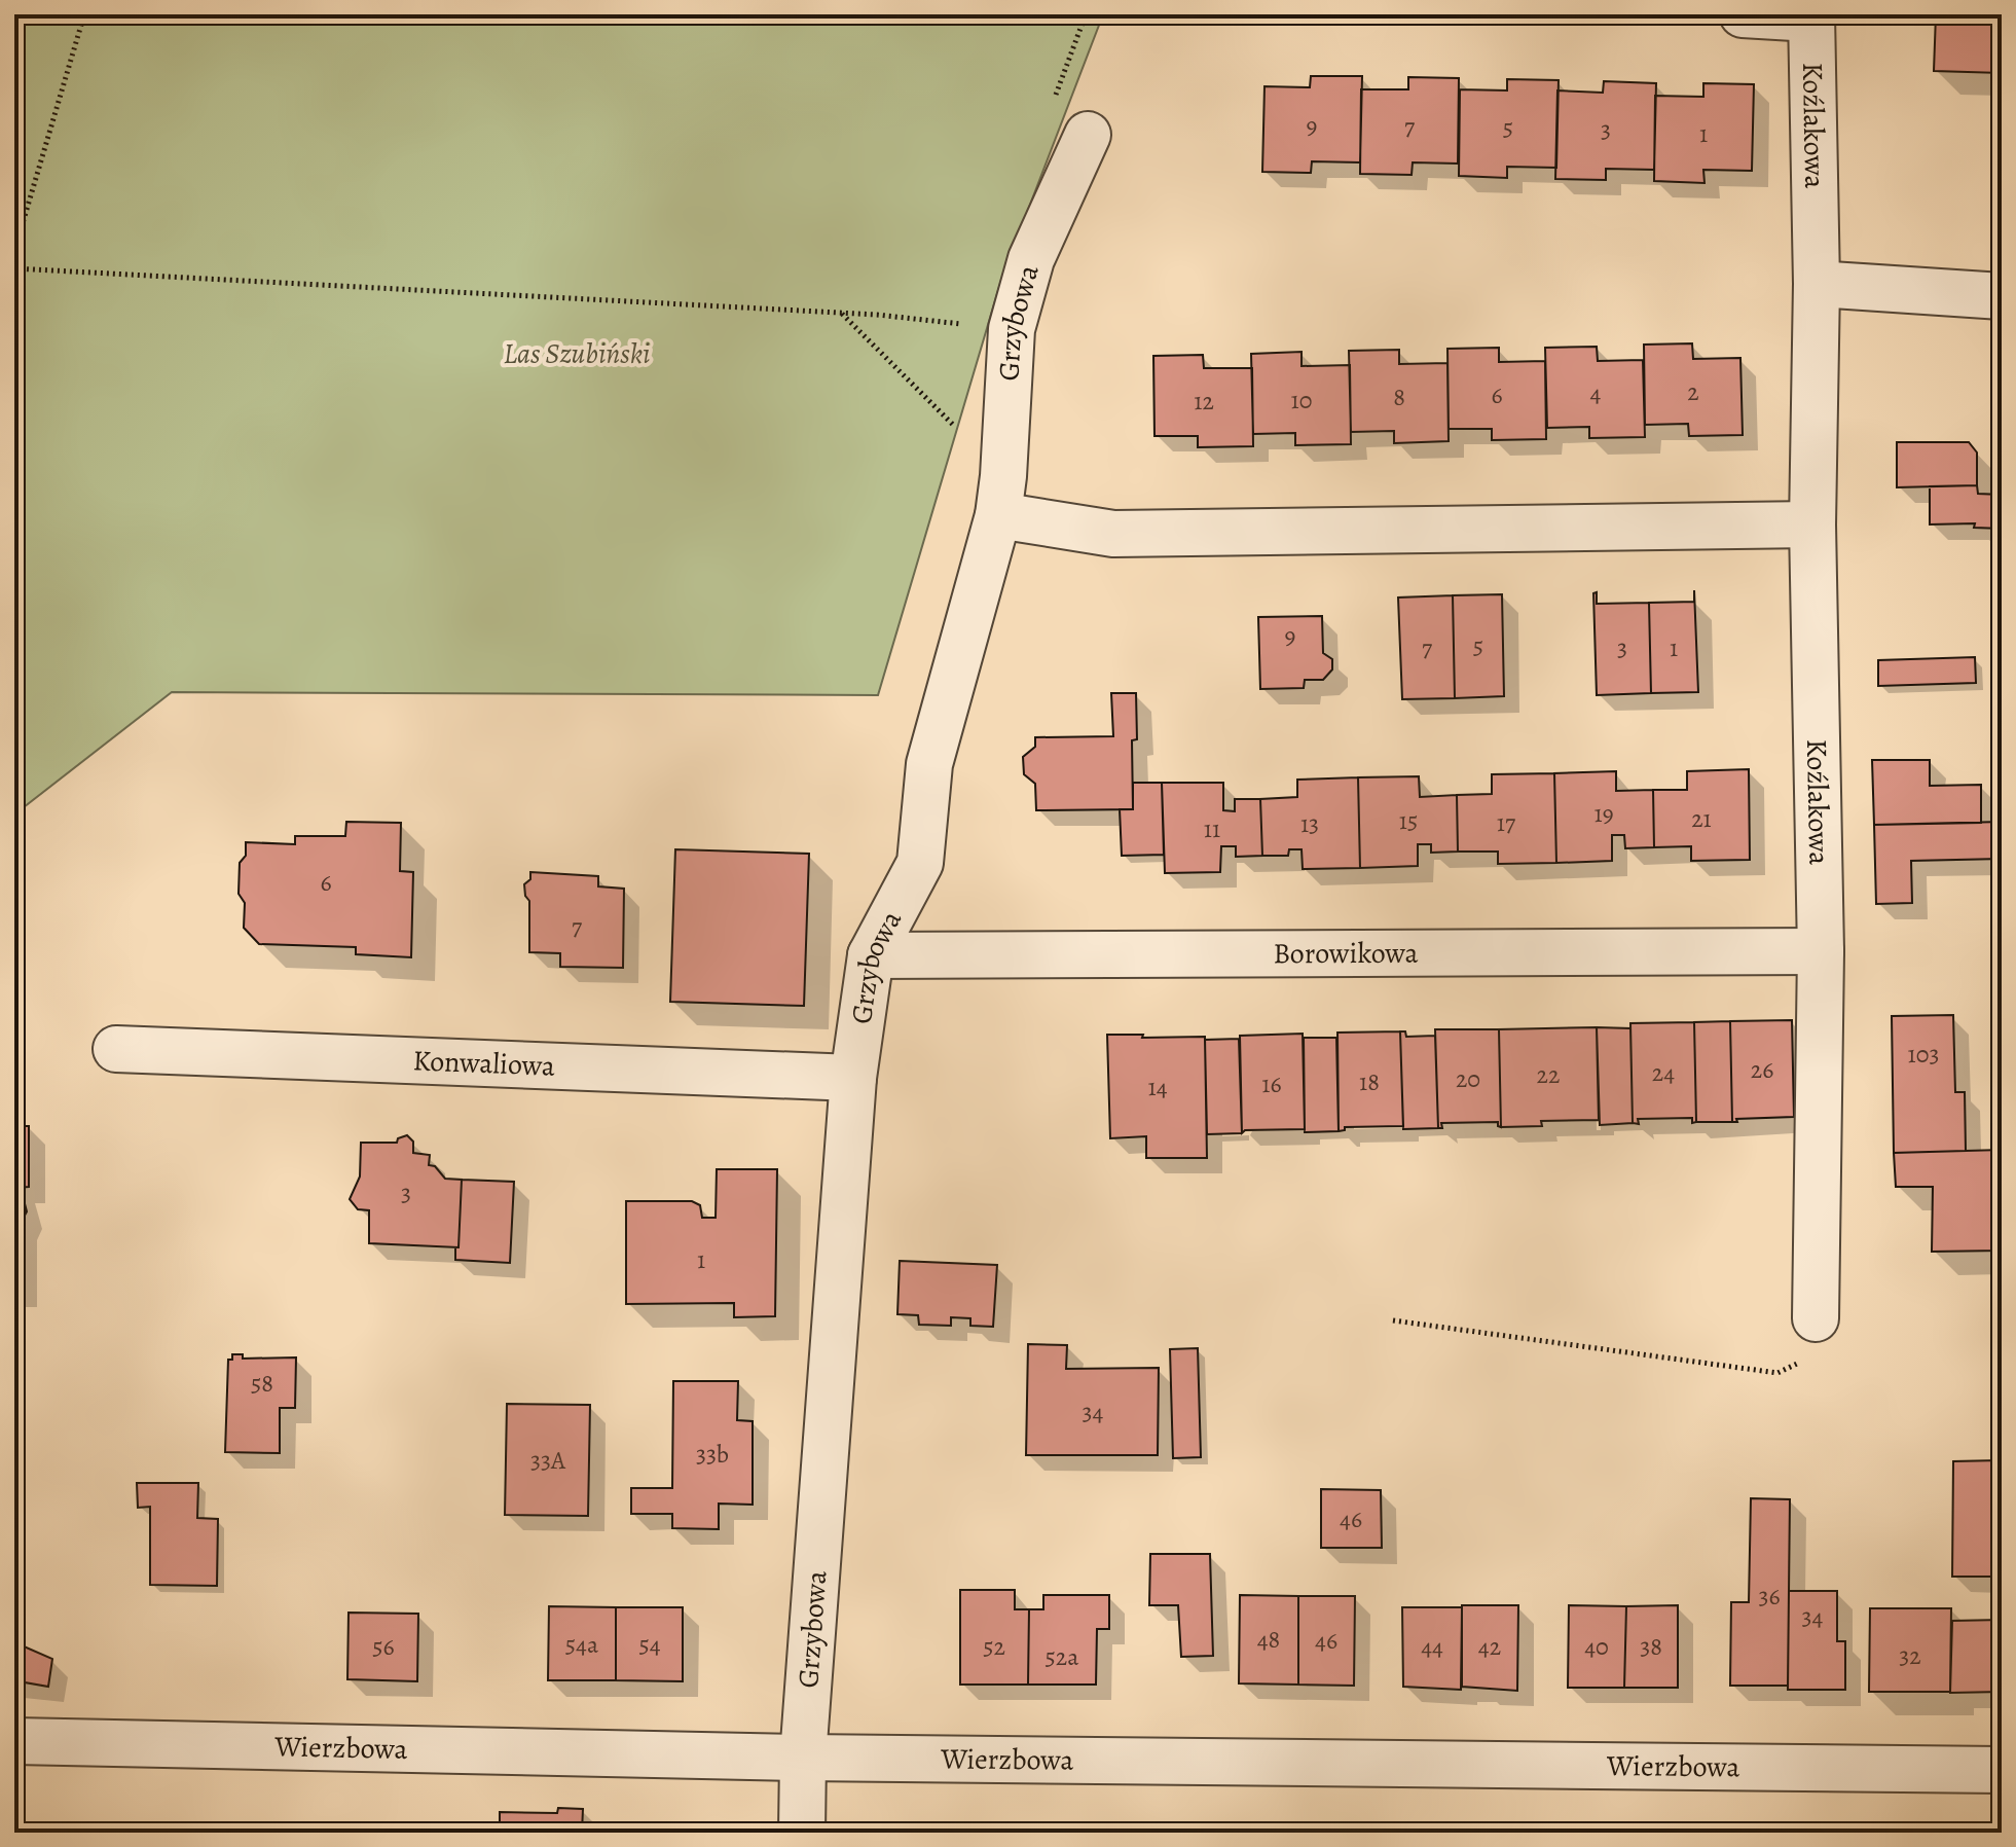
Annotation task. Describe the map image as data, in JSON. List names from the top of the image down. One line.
{"streets":{"street":["Koźlakowa","Grzybowa","Borowikowa","Konwaliowa","Wierzbowa"]},"crossings":[["Koźlakowa","Borowikowa"],["Grzybowa","Borowikowa"],["Grzybowa","Konwaliowa"],["Grzybowa","Wierzbowa"]],"parks":["Las Szubiński"],"house_numbers":["9","7","5","3","1","2","4","6","8","10","12","9","5","7","3","1","19","21","15","17","13","11","6","7","103","26","24","22","20","18","16","14","3","1","58","34","33b","33A","46","36","34","48","46","54a","54","56","52","44","42","40","38","32","52a"]}
